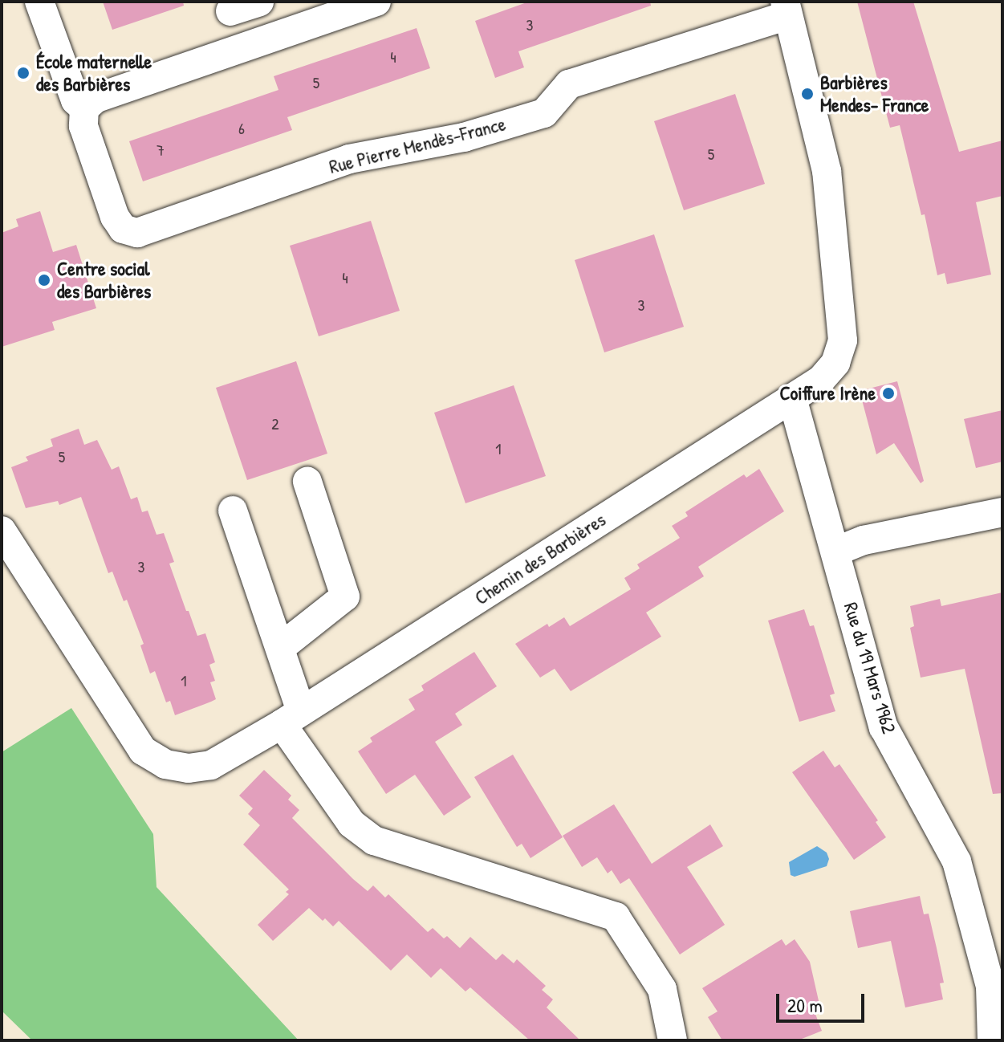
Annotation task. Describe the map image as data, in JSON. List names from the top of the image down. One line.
{"streets":{"street":["Rue Pierre Mendès-France","Chemin des Barbières","Rue du 19 Mars 1962"]},"crossings":[["Rue Pierre Mendès-France","Chemin des Barbières"],["Chemin des Barbières","Rue du 19 Mars 1962"]],"places":["École maternelle des Barbières","Barbières Mendes- France","Centre social des Barbières","Coiffure Irène"],"house_numbers":["3","4","5","6","7","5","4","3","2","1","5","3","1"],"scale_bar":"20 m"}
